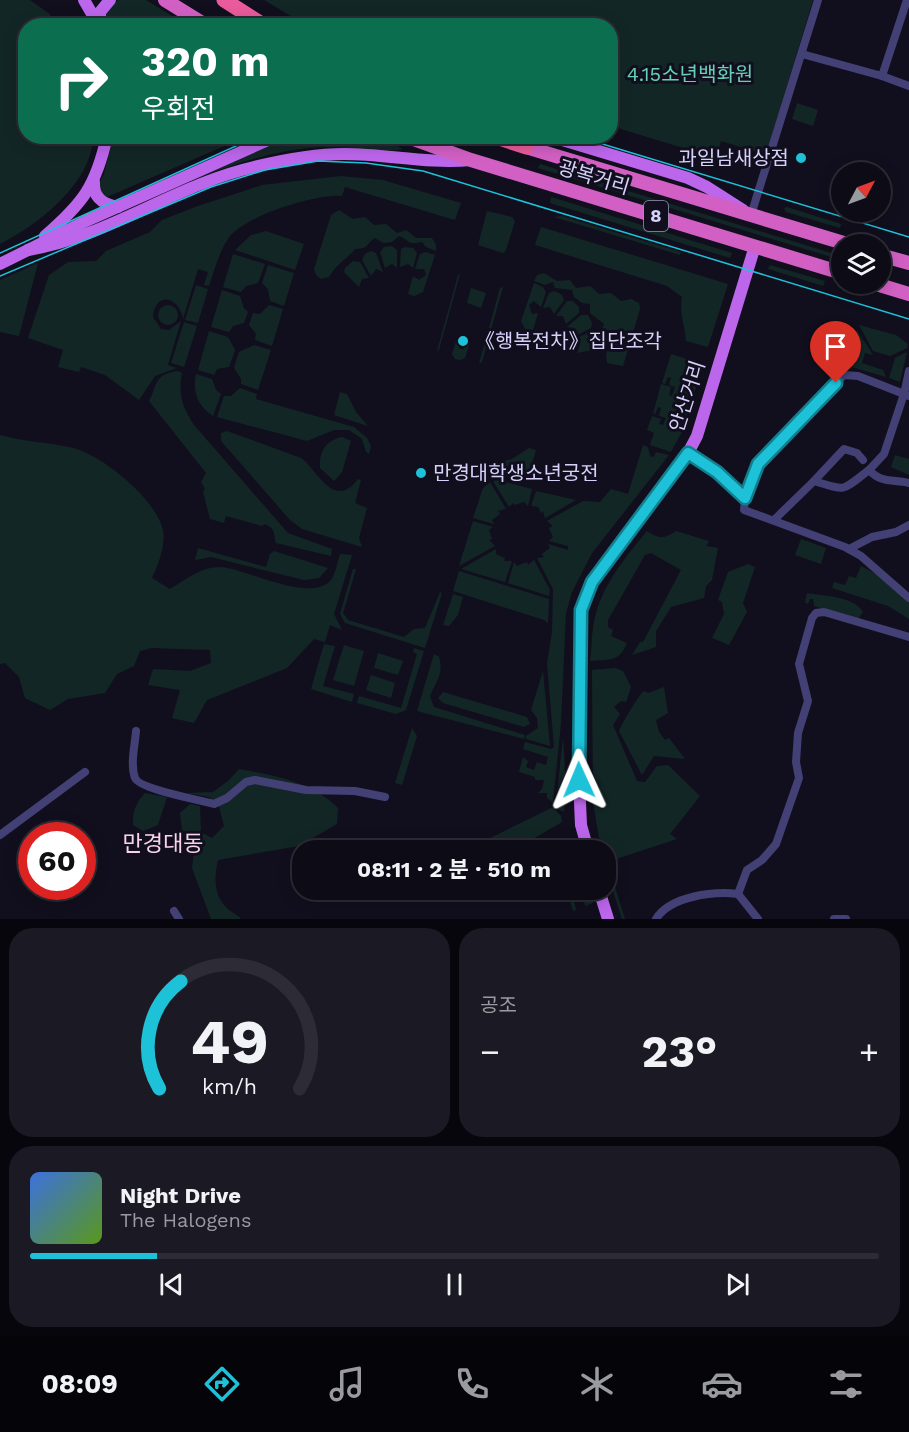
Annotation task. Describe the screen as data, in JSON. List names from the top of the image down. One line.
{"streets":{"highway":["광복거리","8"],"main road":["안산거리"]},"crossings":[["광복거리","8"],["광복거리","안산거리"]],"districts":["만경대동"],"parks":["4.15소년백화원"],"places":["과일남새상점","《행복전차》집단조각","만경대학생소년궁전"],"north":"top right","page":{"turn":["320 m","우회전"],"limit":"60","trip":"08:11 · 2 분 · 510 m","tile":"공조","heat":["−","23°","+"],"song":["Night Drive","The Halogens"],"tabs":"08:09","gauge":["49","km/h"]}}
